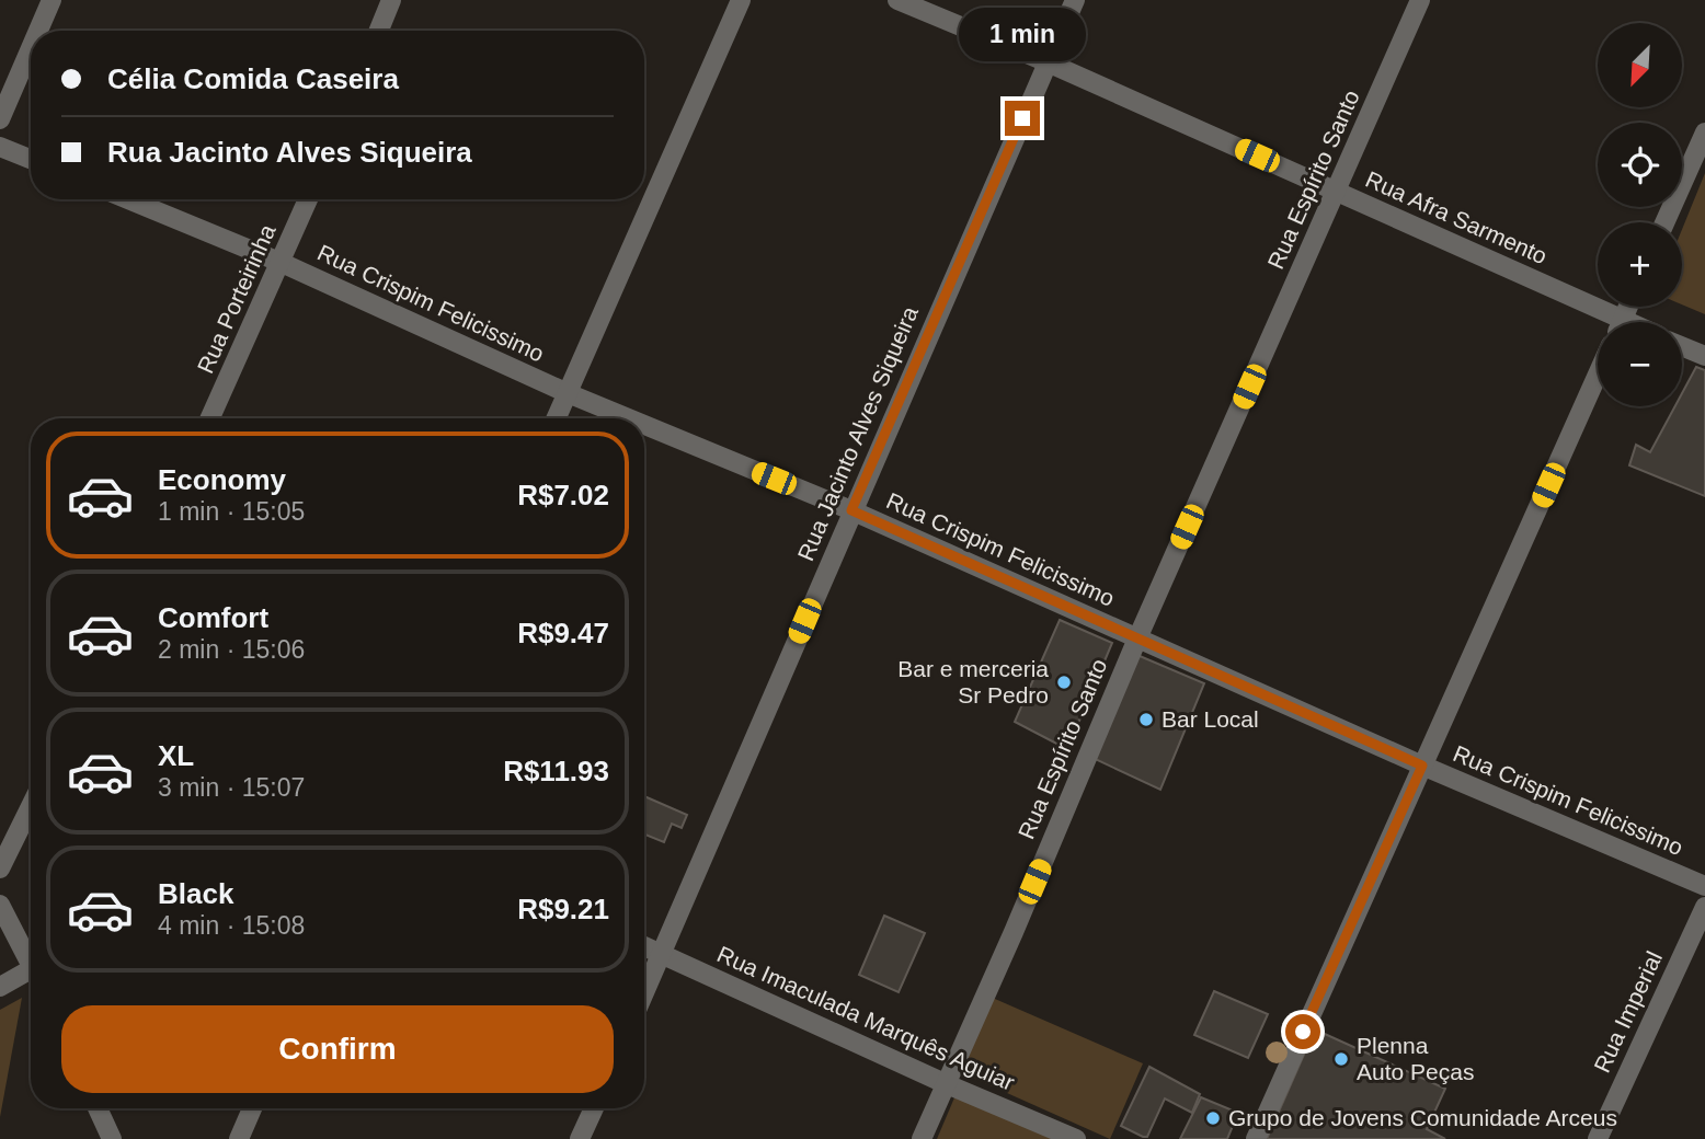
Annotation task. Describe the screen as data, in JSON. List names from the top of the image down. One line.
{"streets":{"street":["Rua Espírito Santo","Rua Afra Sarmento","Rua Porteirinha","Rua Crispim Felicissimo","Rua Jacinto Alves Siqueira","Rua Imperial","Rua Imaculada Marquês Aguiar"]},"crossings":[["Rua Espírito Santo","Rua Afra Sarmento"],["Rua Espírito Santo","Rua Crispim Felicissimo"],["Rua Espírito Santo","Rua Imaculada Marquês Aguiar"],["Rua Afra Sarmento","Rua Jacinto Alves Siqueira"],["Rua Porteirinha","Rua Crispim Felicissimo"],["Rua Crispim Felicissimo","Rua Jacinto Alves Siqueira"],["Rua Jacinto Alves Siqueira","Rua Imaculada Marquês Aguiar"]],"places":["Bar e merceria Sr Pedro","Bar Local","Plenna Auto Peças","Grupo de Jovens Comunidade Arceus"],"north":"bottom left","page":{"bubble":"1 min","map_buttons":["+","−"],"banner":["Célia Comida Caseira","Rua Jacinto Alves Siqueira"],"list":[{"name":"Economy","note":"1 min · 15:05","value":"R$7.02"},{"name":"Comfort","note":"2 min · 15:06","value":"R$9.47"},{"name":"XL","note":"3 min · 15:07","value":"R$11.93"},{"name":"Black","note":"4 min · 15:08","value":"R$9.21"}],"buttons":"Confirm"}}
